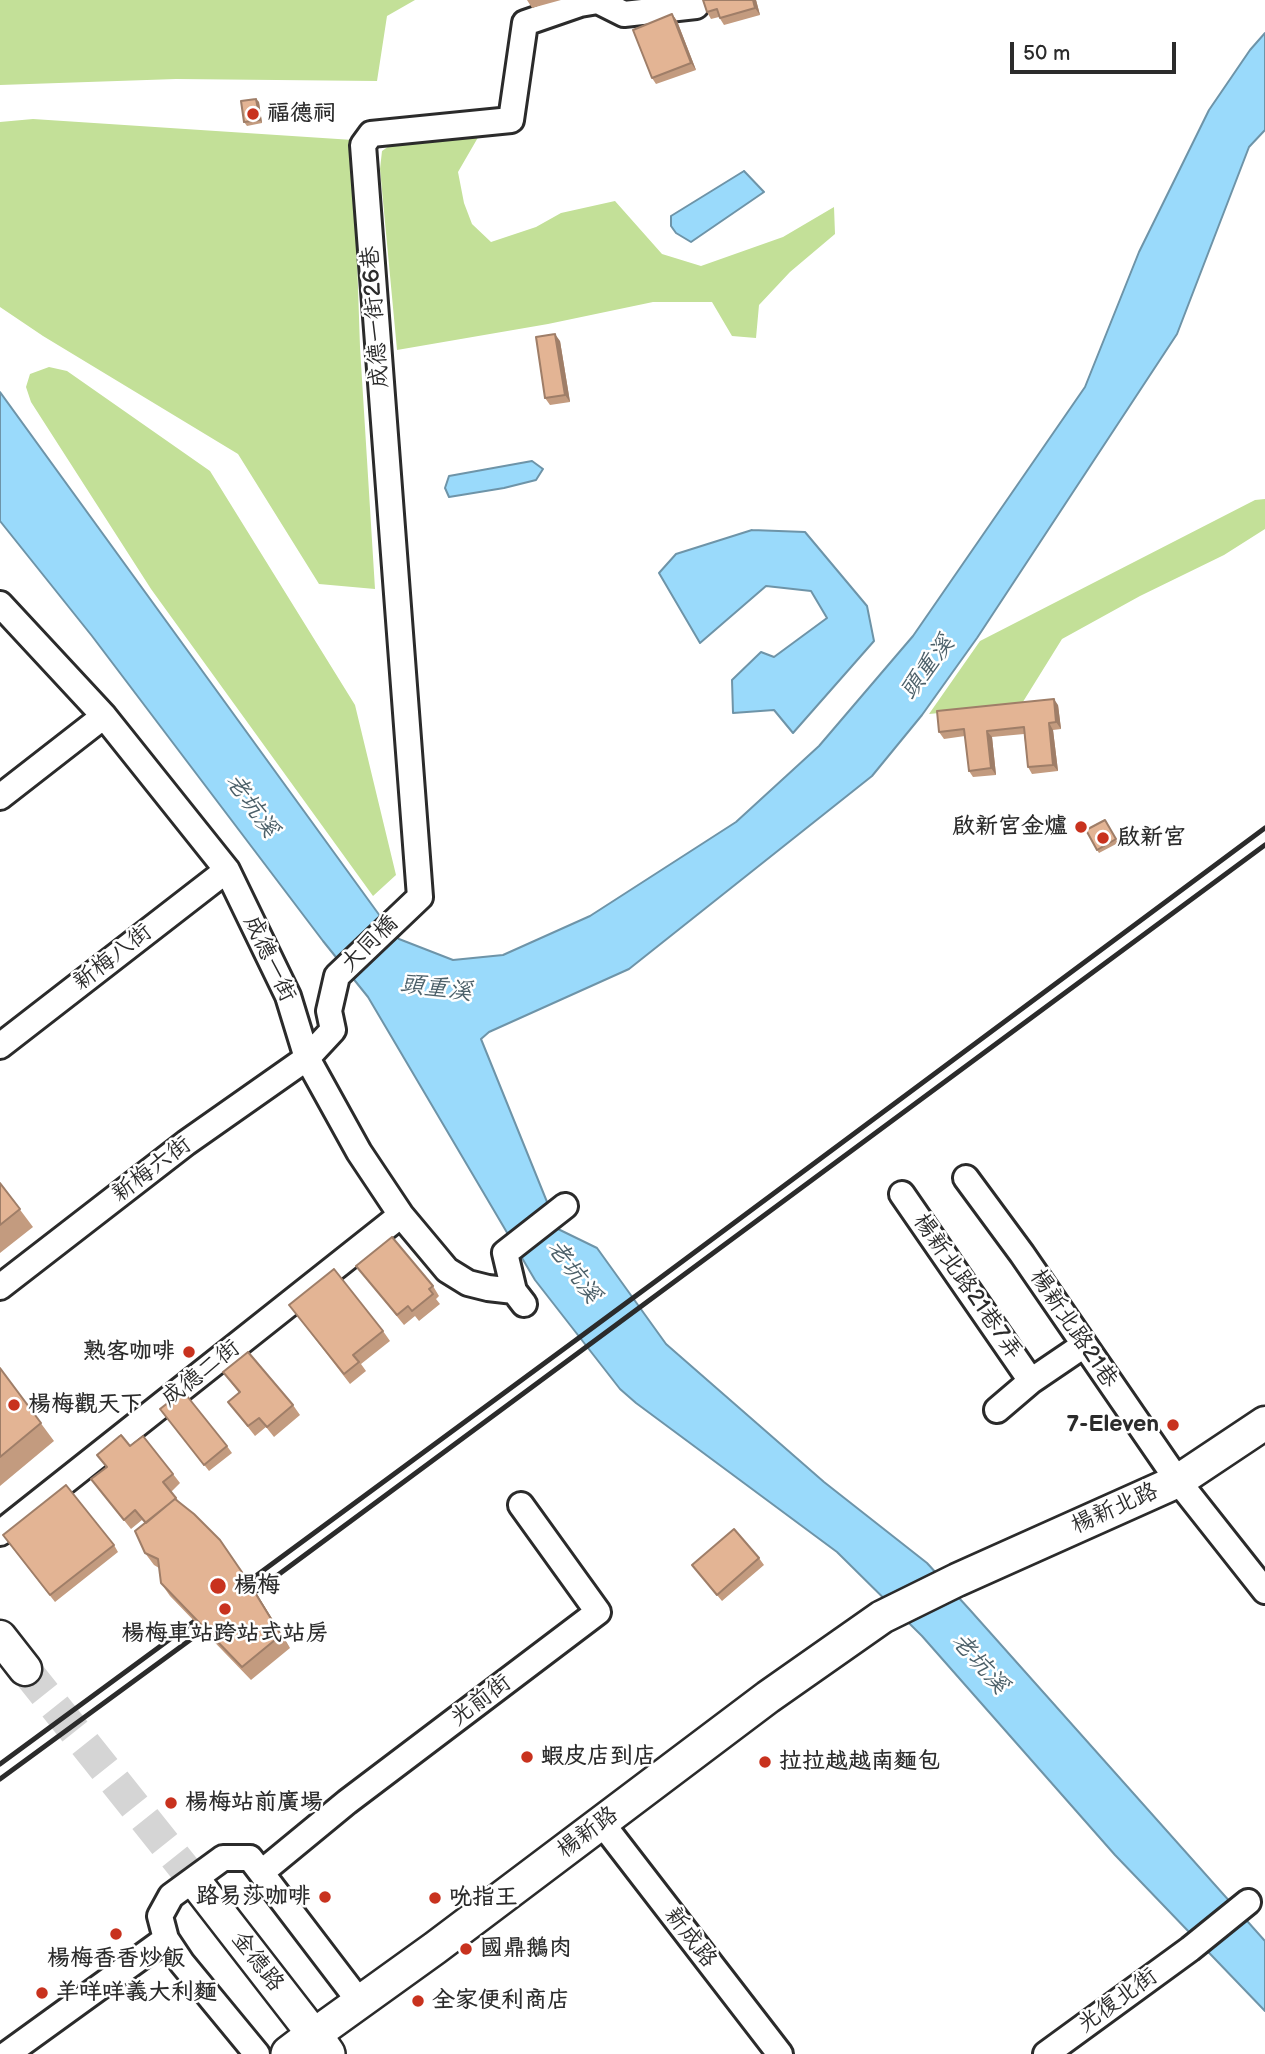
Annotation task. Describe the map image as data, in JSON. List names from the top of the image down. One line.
{"streets":{"street":["成德一街26巷","大同橋","新梅八街","成德一街","新梅六街","楊新北路21巷7弄","楊新北路21巷","成德二街","楊新北路","光前街","楊新路","新成路","金德路","光復北街"]},"crossings":[["成德一街26巷","大同橋"],["大同橋","成德一街"],["大同橋","新梅六街"],["新梅八街","成德一街"],["成德一街","新梅六街"],["成德一街","成德二街"],["楊新北路21巷7弄","楊新北路21巷"],["楊新北路21巷","楊新北路"],["楊新北路","楊新路"],["楊新路","新成路"],["楊新路","金德路"]],"water":["頭重溪","老坑溪"],"places":["福德祠","啟新宮金爐","啟新宮","熟客咖啡","楊梅觀天下","7-Eleven","楊梅","楊梅車站跨站式站房","蝦皮店到店","拉拉越越南麵包","楊梅站前廣場","路易莎咖啡","吮指王","楊梅香香炒飯","國鼎鵝肉","羊咩咩義大利麵","全家便利商店"],"scale_bar":"50 m"}
